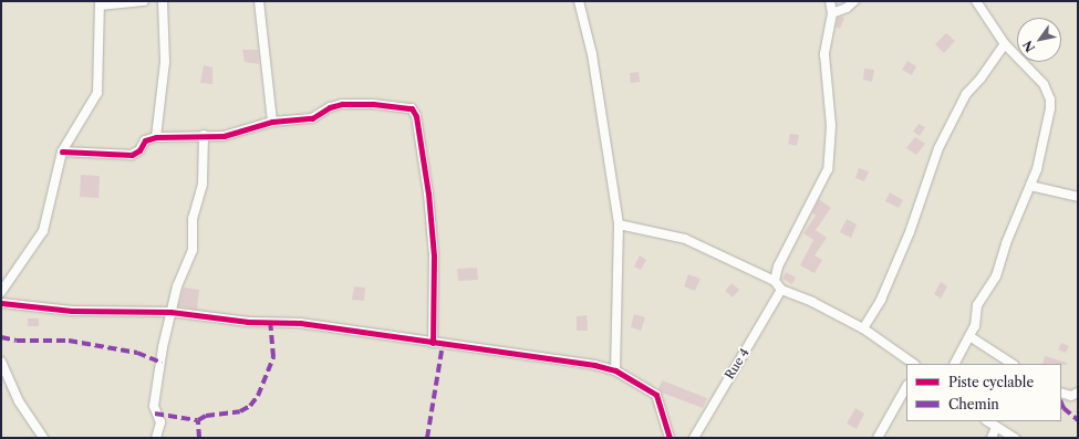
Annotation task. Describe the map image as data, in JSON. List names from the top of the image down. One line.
{"streets":{"street":["Rue 4"]},"legend":["Piste cyclable","Chemin"],"north":"bottom left"}
